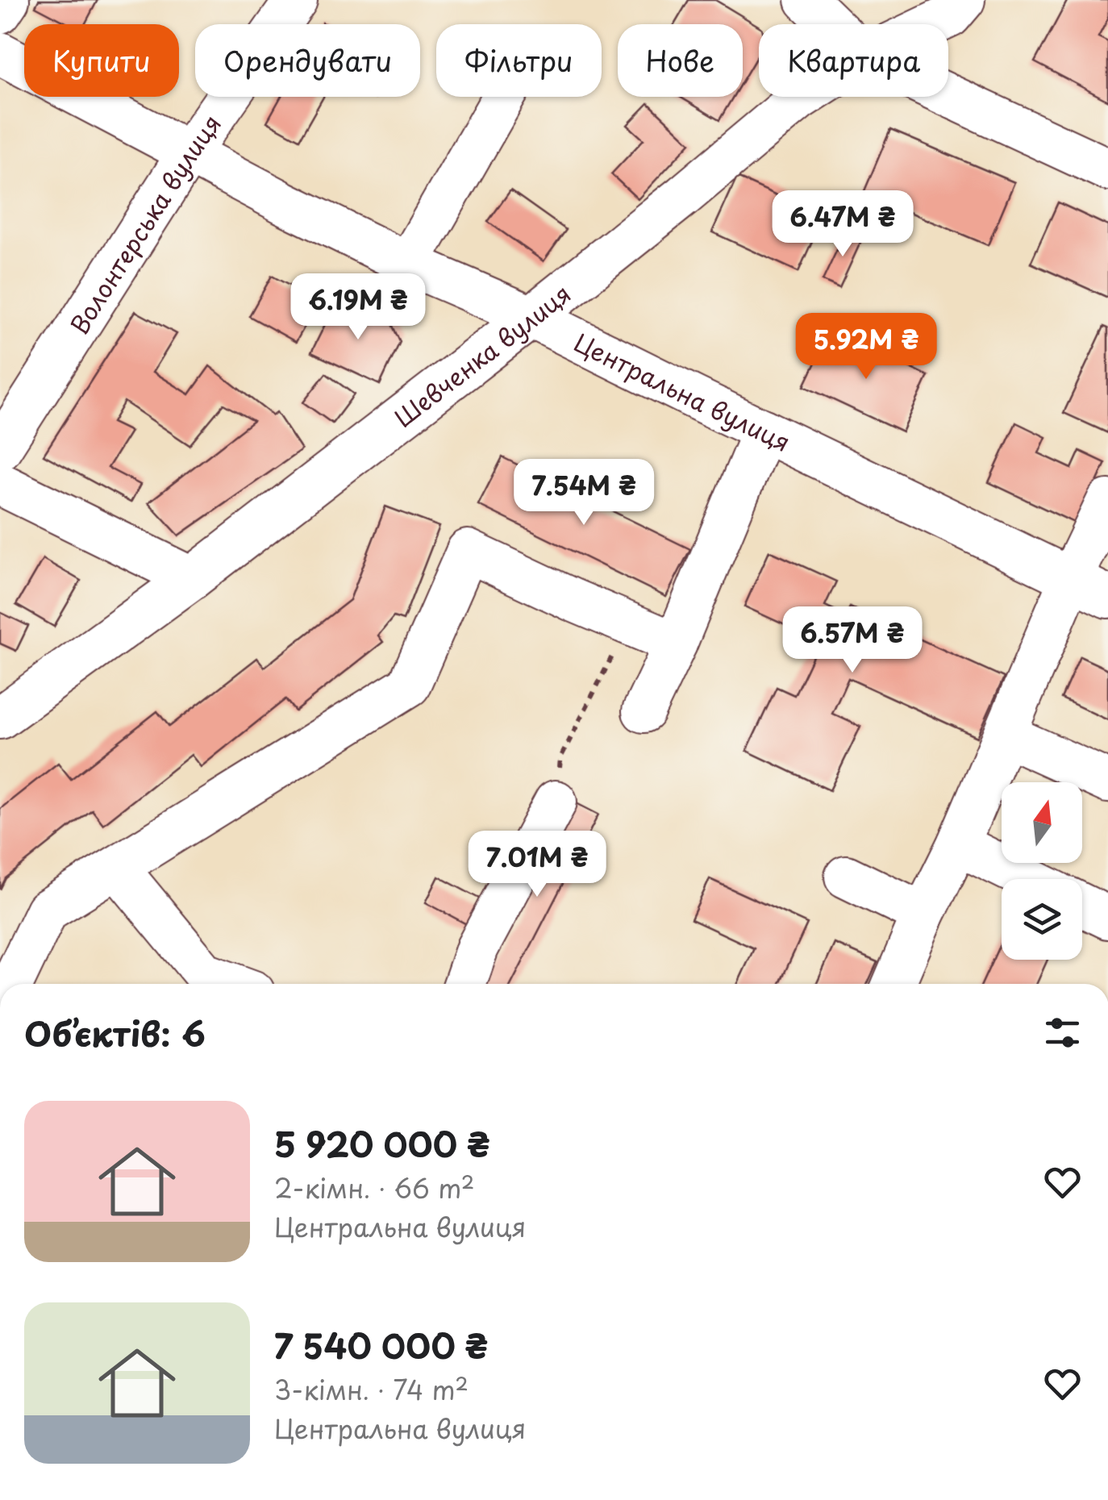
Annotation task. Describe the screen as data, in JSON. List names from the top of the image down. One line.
{"streets":{"street":["Волонтерська вулиця","Шевченка вулиця","Центральна вулиця"]},"crossings":[["Волонтерська вулиця","Центральна вулиця"],["Шевченка вулиця","Центральна вулиця"]],"north":"top","page":{"chip":["Купити","Орендувати","Фільтри","Нове","Квартира"],"price":["6.47M ₴","6.19M ₴","5.92M ₴","7.54M ₴","6.57M ₴","7.01M ₴"],"heading":"Об’єктів: 6","list":[{"name":"5 920 000 ₴","note":"2-кімн. · 66 m² · Центральна вулиця"},{"name":"7 540 000 ₴","note":"3-кімн. · 74 m² · Центральна вулиця"}]}}
